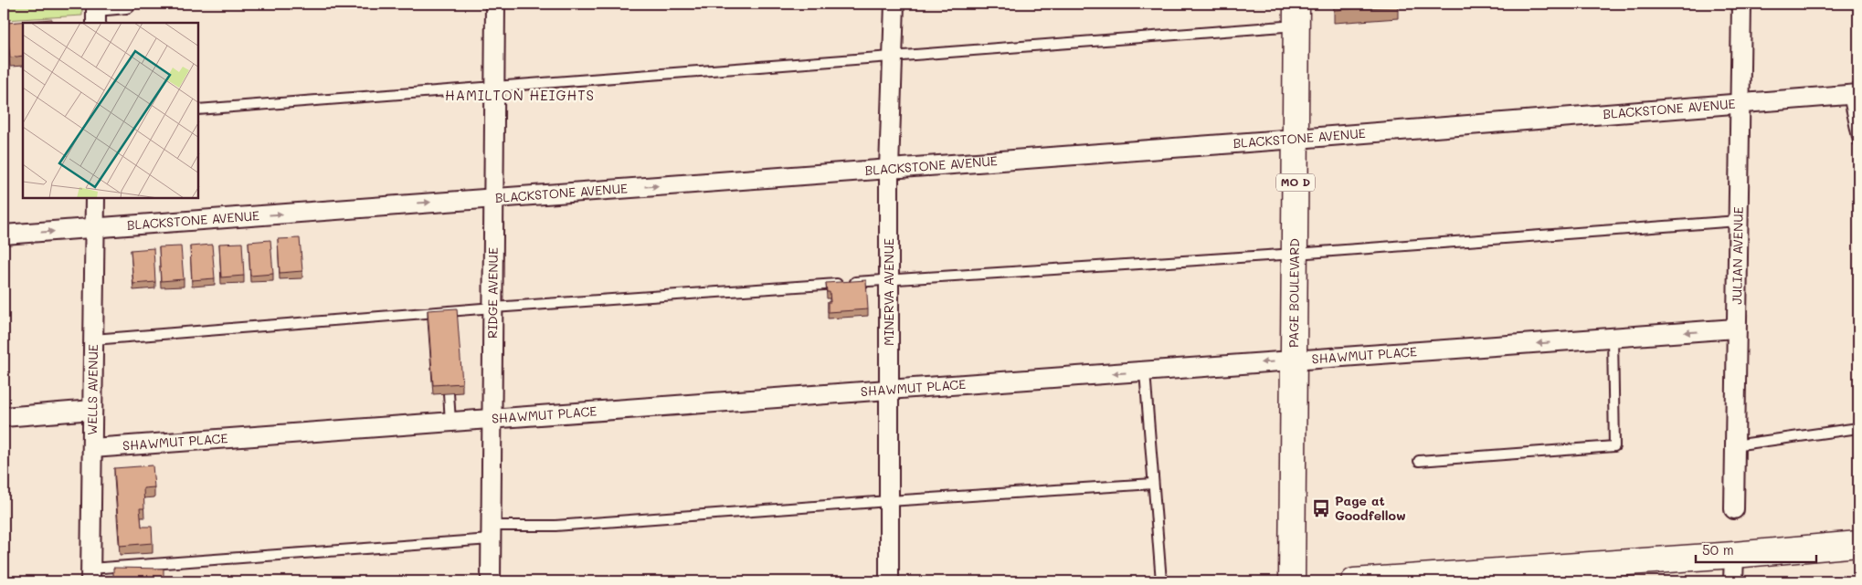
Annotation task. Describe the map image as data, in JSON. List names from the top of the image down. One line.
{"streets":{"main road":["MO D","PAGE BOULEVARD"],"street":["BLACKSTONE AVENUE","JULIAN AVENUE","MINERVA AVENUE","RIDGE AVENUE","SHAWMUT PLACE","WELLS AVENUE"]},"crossings":[["BLACKSTONE AVENUE","JULIAN AVENUE"],["BLACKSTONE AVENUE","MINERVA AVENUE"],["BLACKSTONE AVENUE","RIDGE AVENUE"],["BLACKSTONE AVENUE","PAGE BOULEVARD"],["BLACKSTONE AVENUE","WELLS AVENUE"],["JULIAN AVENUE","SHAWMUT PLACE"],["MINERVA AVENUE","SHAWMUT PLACE"],["RIDGE AVENUE","SHAWMUT PLACE"],["PAGE BOULEVARD","SHAWMUT PLACE"],["SHAWMUT PLACE","WELLS AVENUE"]],"one_way":["BLACKSTONE AVENUE","SHAWMUT PLACE"],"districts":["HAMILTON HEIGHTS"],"places":{"bus stop":["Page at Goodfellow"]},"scale_bar":"50 m"}
